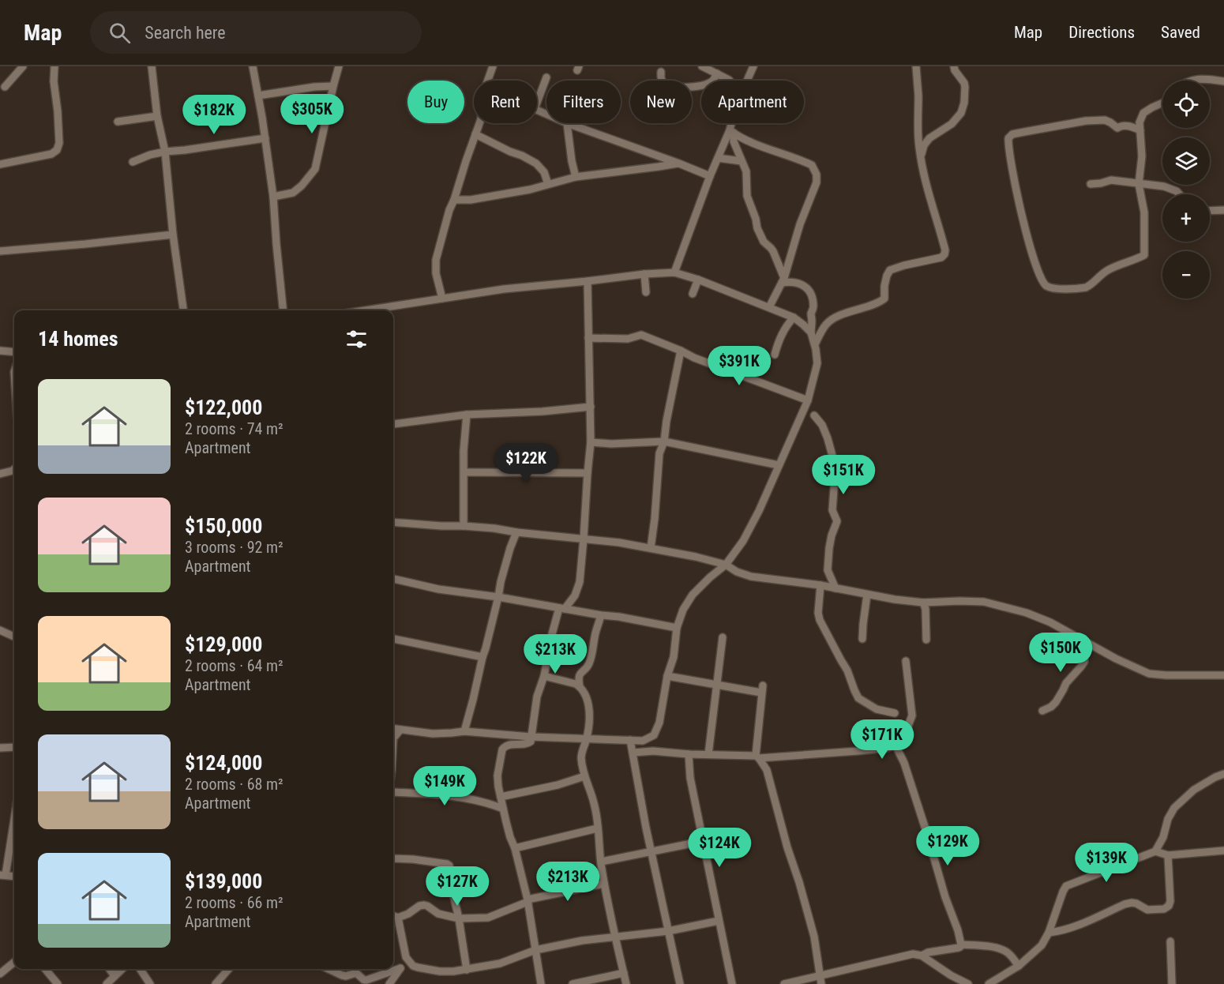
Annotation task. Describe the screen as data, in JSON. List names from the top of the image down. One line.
{"page":{"header":"Map","search":"Search here","nav":["Map","Directions","Saved"],"map_buttons":["+","−"],"chip":["Buy","Rent","Filters","New","Apartment"],"price":["$305K","$182K","$391K","$122K","$151K","$150K","$213K","$171K","$149K","$129K","$124K","$139K","$213K","$127K"],"heading":"14 homes","list":[{"name":"$122,000","note":"2 rooms · 74 m² · Apartment"},{"name":"$150,000","note":"3 rooms · 92 m² · Apartment"},{"name":"$129,000","note":"2 rooms · 64 m² · Apartment"},{"name":"$124,000","note":"2 rooms · 68 m² · Apartment"},{"name":"$139,000","note":"2 rooms · 66 m² · Apartment"}]}}
